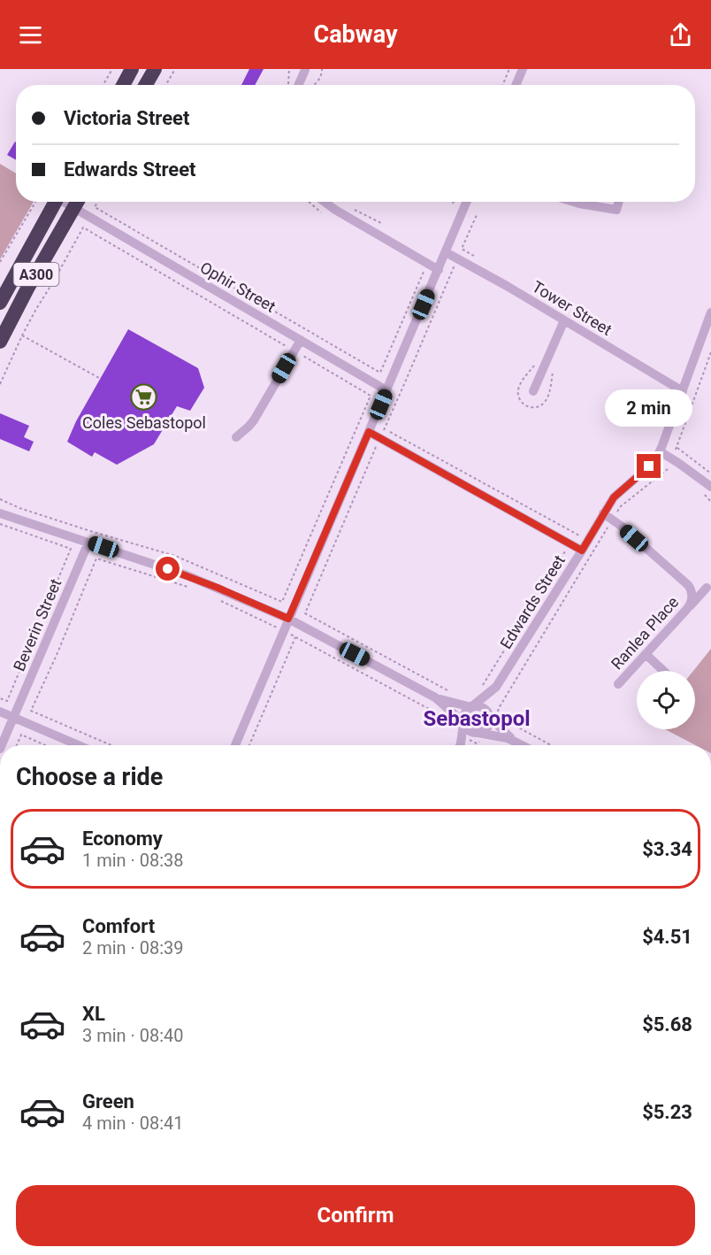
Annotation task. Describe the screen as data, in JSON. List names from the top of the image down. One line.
{"streets":{"highway":["A300"],"street":["Ophir Street","Tower Street","Edwards Street","Beverin Street","Ranlea Place"]},"crossings":[["A300","Ophir Street"],["Tower Street","Edwards Street"],["Edwards Street","Ranlea Place"]],"districts":["Sebastopol"],"places":{"supermarket":["Coles Sebastopol"]},"page":{"header":"Cabway","banner":["Victoria Street","Edwards Street"],"bubble":"2 min","heading":"Choose a ride","list":[{"name":"Economy","note":"1 min · 08:38","value":"$3.34"},{"name":"Comfort","note":"2 min · 08:39","value":"$4.51"},{"name":"XL","note":"3 min · 08:40","value":"$5.68"},{"name":"Green","note":"4 min · 08:41","value":"$5.23"}],"buttons":"Confirm"}}
